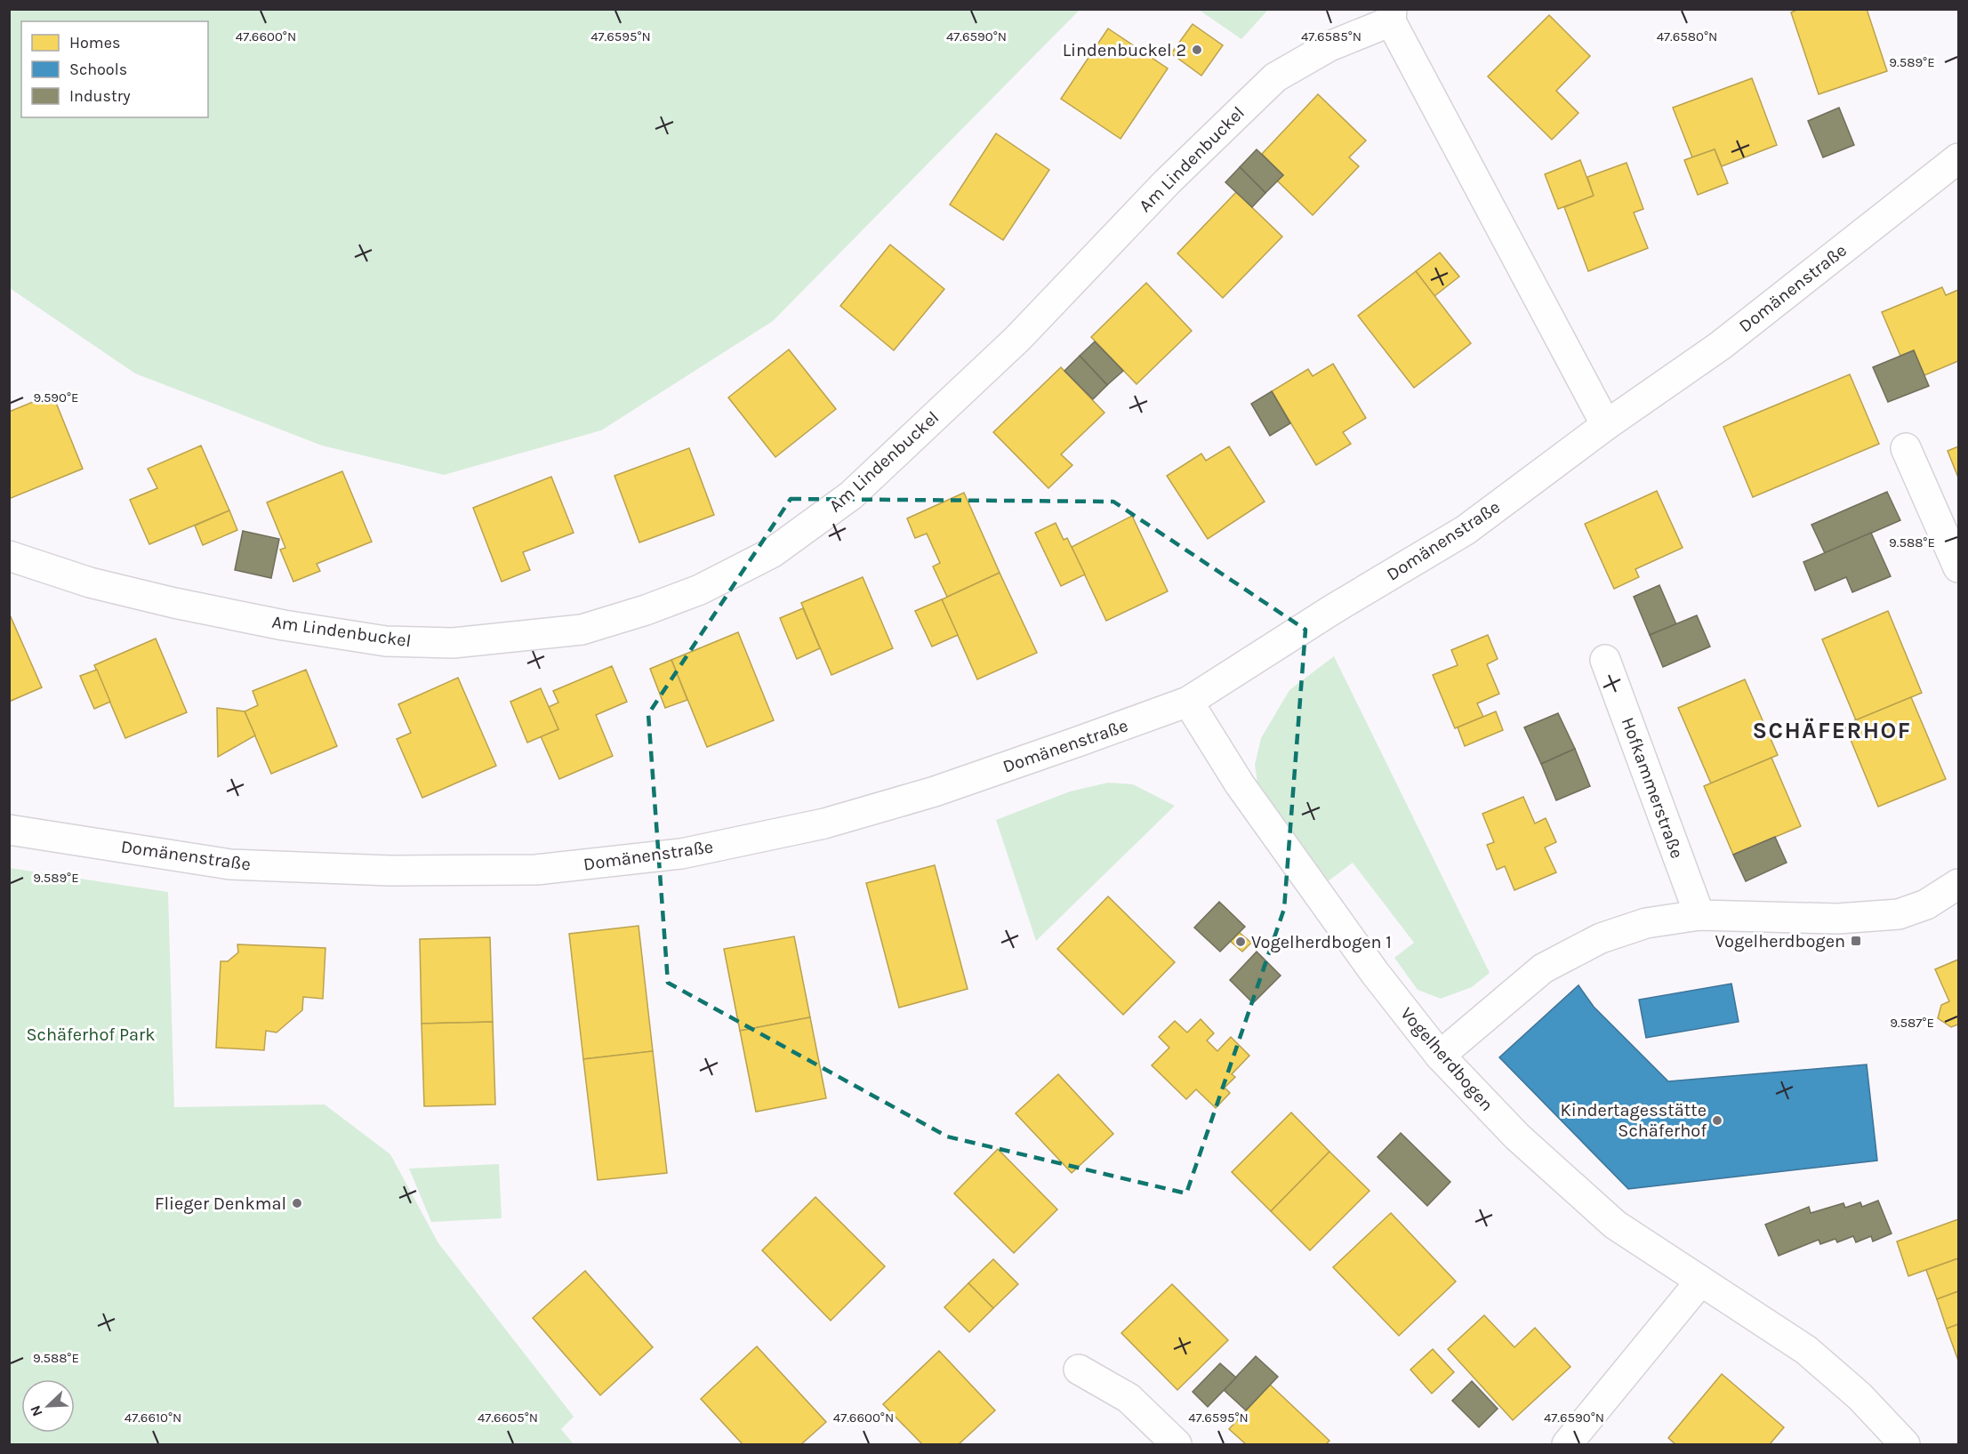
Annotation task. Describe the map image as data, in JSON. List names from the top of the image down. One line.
{"streets":{"street":["Am Lindenbuckel","Domänenstraße","Hofkammerstraße","Vogelherdbogen"]},"crossings":[["Am Lindenbuckel","Domänenstraße"],["Domänenstraße","Vogelherdbogen"]],"districts":["SCHÄFERHOF"],"parks":["Schäferhof Park"],"places":{"other":["Lindenbuckel 2","Vogelherdbogen 1","Kindertagesstätte Schäferhof","Flieger Denkmal"],"transit":["Vogelherdbogen"]},"legend":["Homes","Schools","Industry"],"north":"bottom left","coordinates":["47.6600°N","47.6595°N","47.6590°N","47.6585°N","47.6580°N","9.589°E","9.590°E","9.588°E","9.587°E","47.6610°N","47.6605°N"]}
